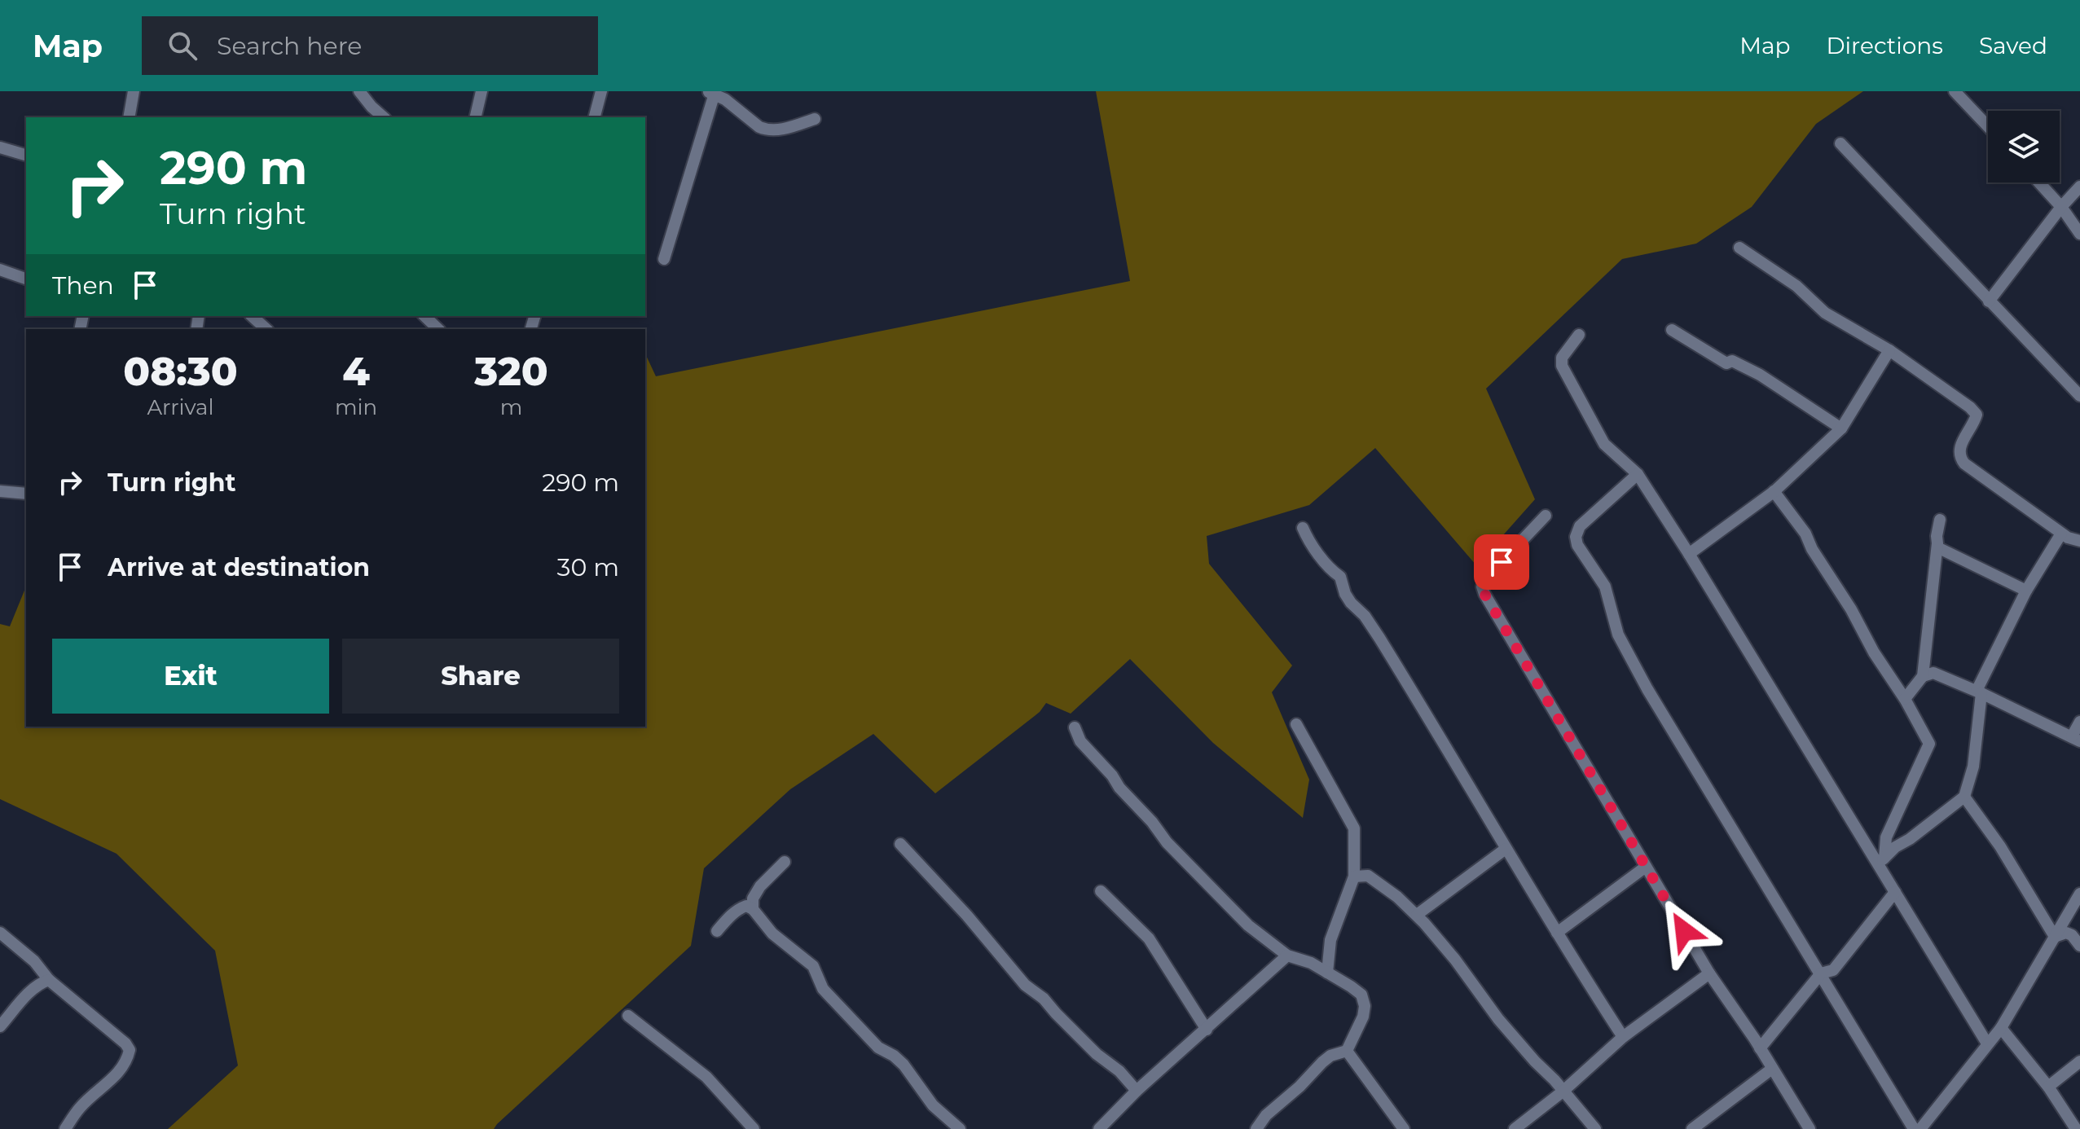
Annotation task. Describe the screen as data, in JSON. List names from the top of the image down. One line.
{"page":{"header":"Map","search":"Search here","nav":["Map","Directions","Saved"],"turn":["290 m","Turn right"],"then":"Then","eta":["08:30","Arrival","4","min","320","m"],"list":[{"name":"Turn right","value":"290 m"},{"name":"Arrive at destination","value":"30 m"}],"buttons":["Exit","Share"]}}
